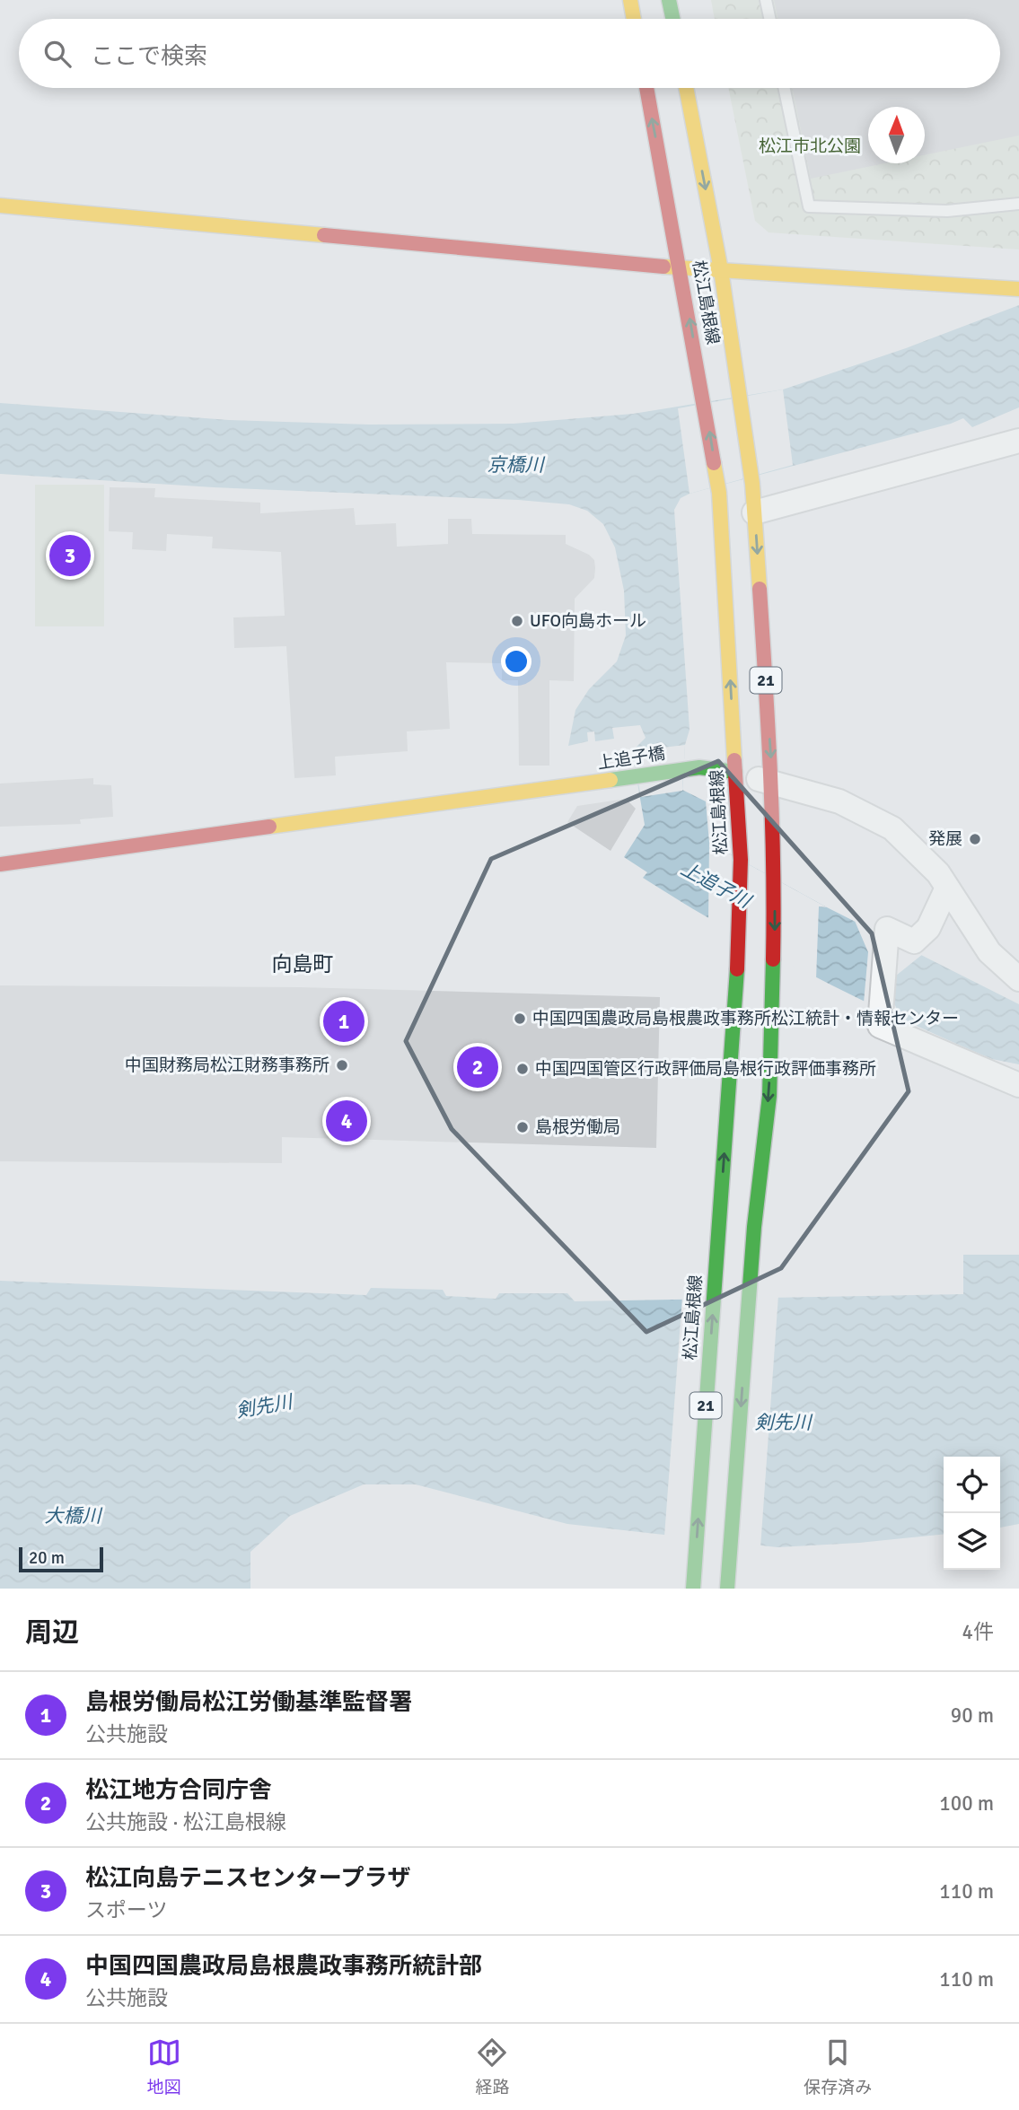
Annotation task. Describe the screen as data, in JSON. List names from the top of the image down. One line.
{"streets":{"main road":["松江島根線","21","上追子橋"]},"crossings":[["松江島根線","上追子橋"]],"districts":["向島町"],"water":["京橋川","上追子川","剣先川","大橋川"],"parks":["松江市北公園"],"places":["UFO向島ホール","発展","中国四国農政局島根農政事務所松江統計・情報センター","中国財務局松江財務事務所","中国四国管区行政評価局島根行政評価事務所","島根労働局"],"scale_bar":"20 m","north":"top","page":{"search":"ここで検索","pins":["3","1","2","4"],"scale":"20 m","heading":["周辺","4件"],"list":[{"mark":"1","name":"島根労働局松江労働基準監督署","note":"公共施設","value":"90 m"},{"mark":"2","name":"松江地方合同庁舎","note":"公共施設 · 松江島根線","value":"100 m"},{"mark":"3","name":"松江向島テニスセンタープラザ","note":"スポーツ","value":"110 m"},{"mark":"4","name":"中国四国農政局島根農政事務所統計部","note":"公共施設","value":"110 m"}],"nav":["地図","経路","保存済み"]}}
